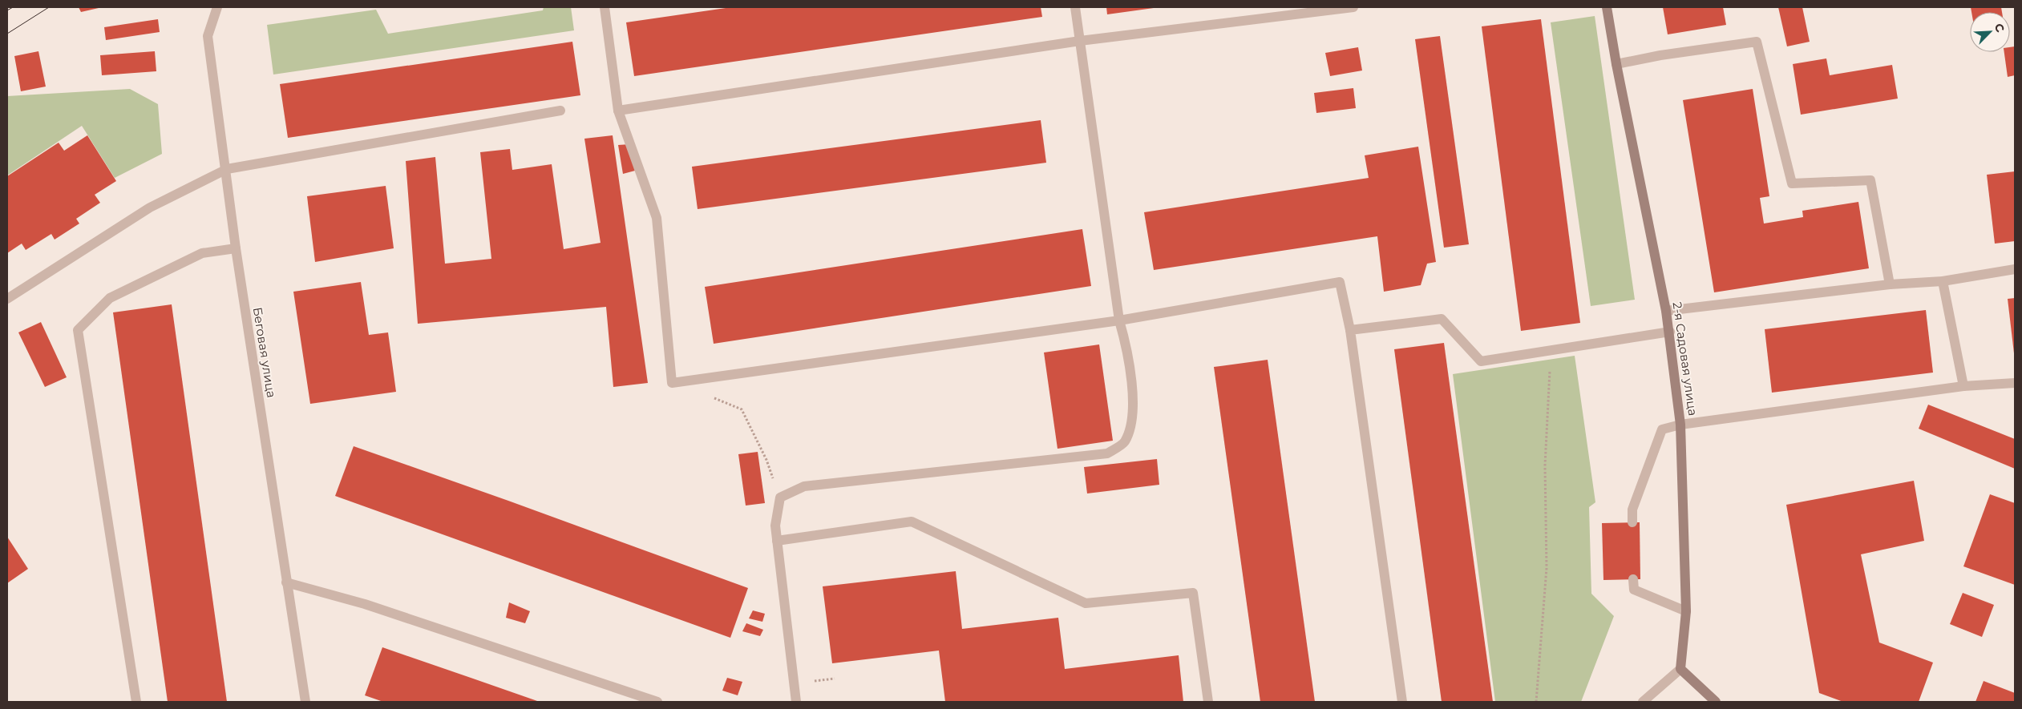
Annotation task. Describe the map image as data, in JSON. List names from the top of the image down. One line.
{"streets":{"main road":["2-я Садовая улица"],"street":["Беговая улица"]},"north":"top right"}
